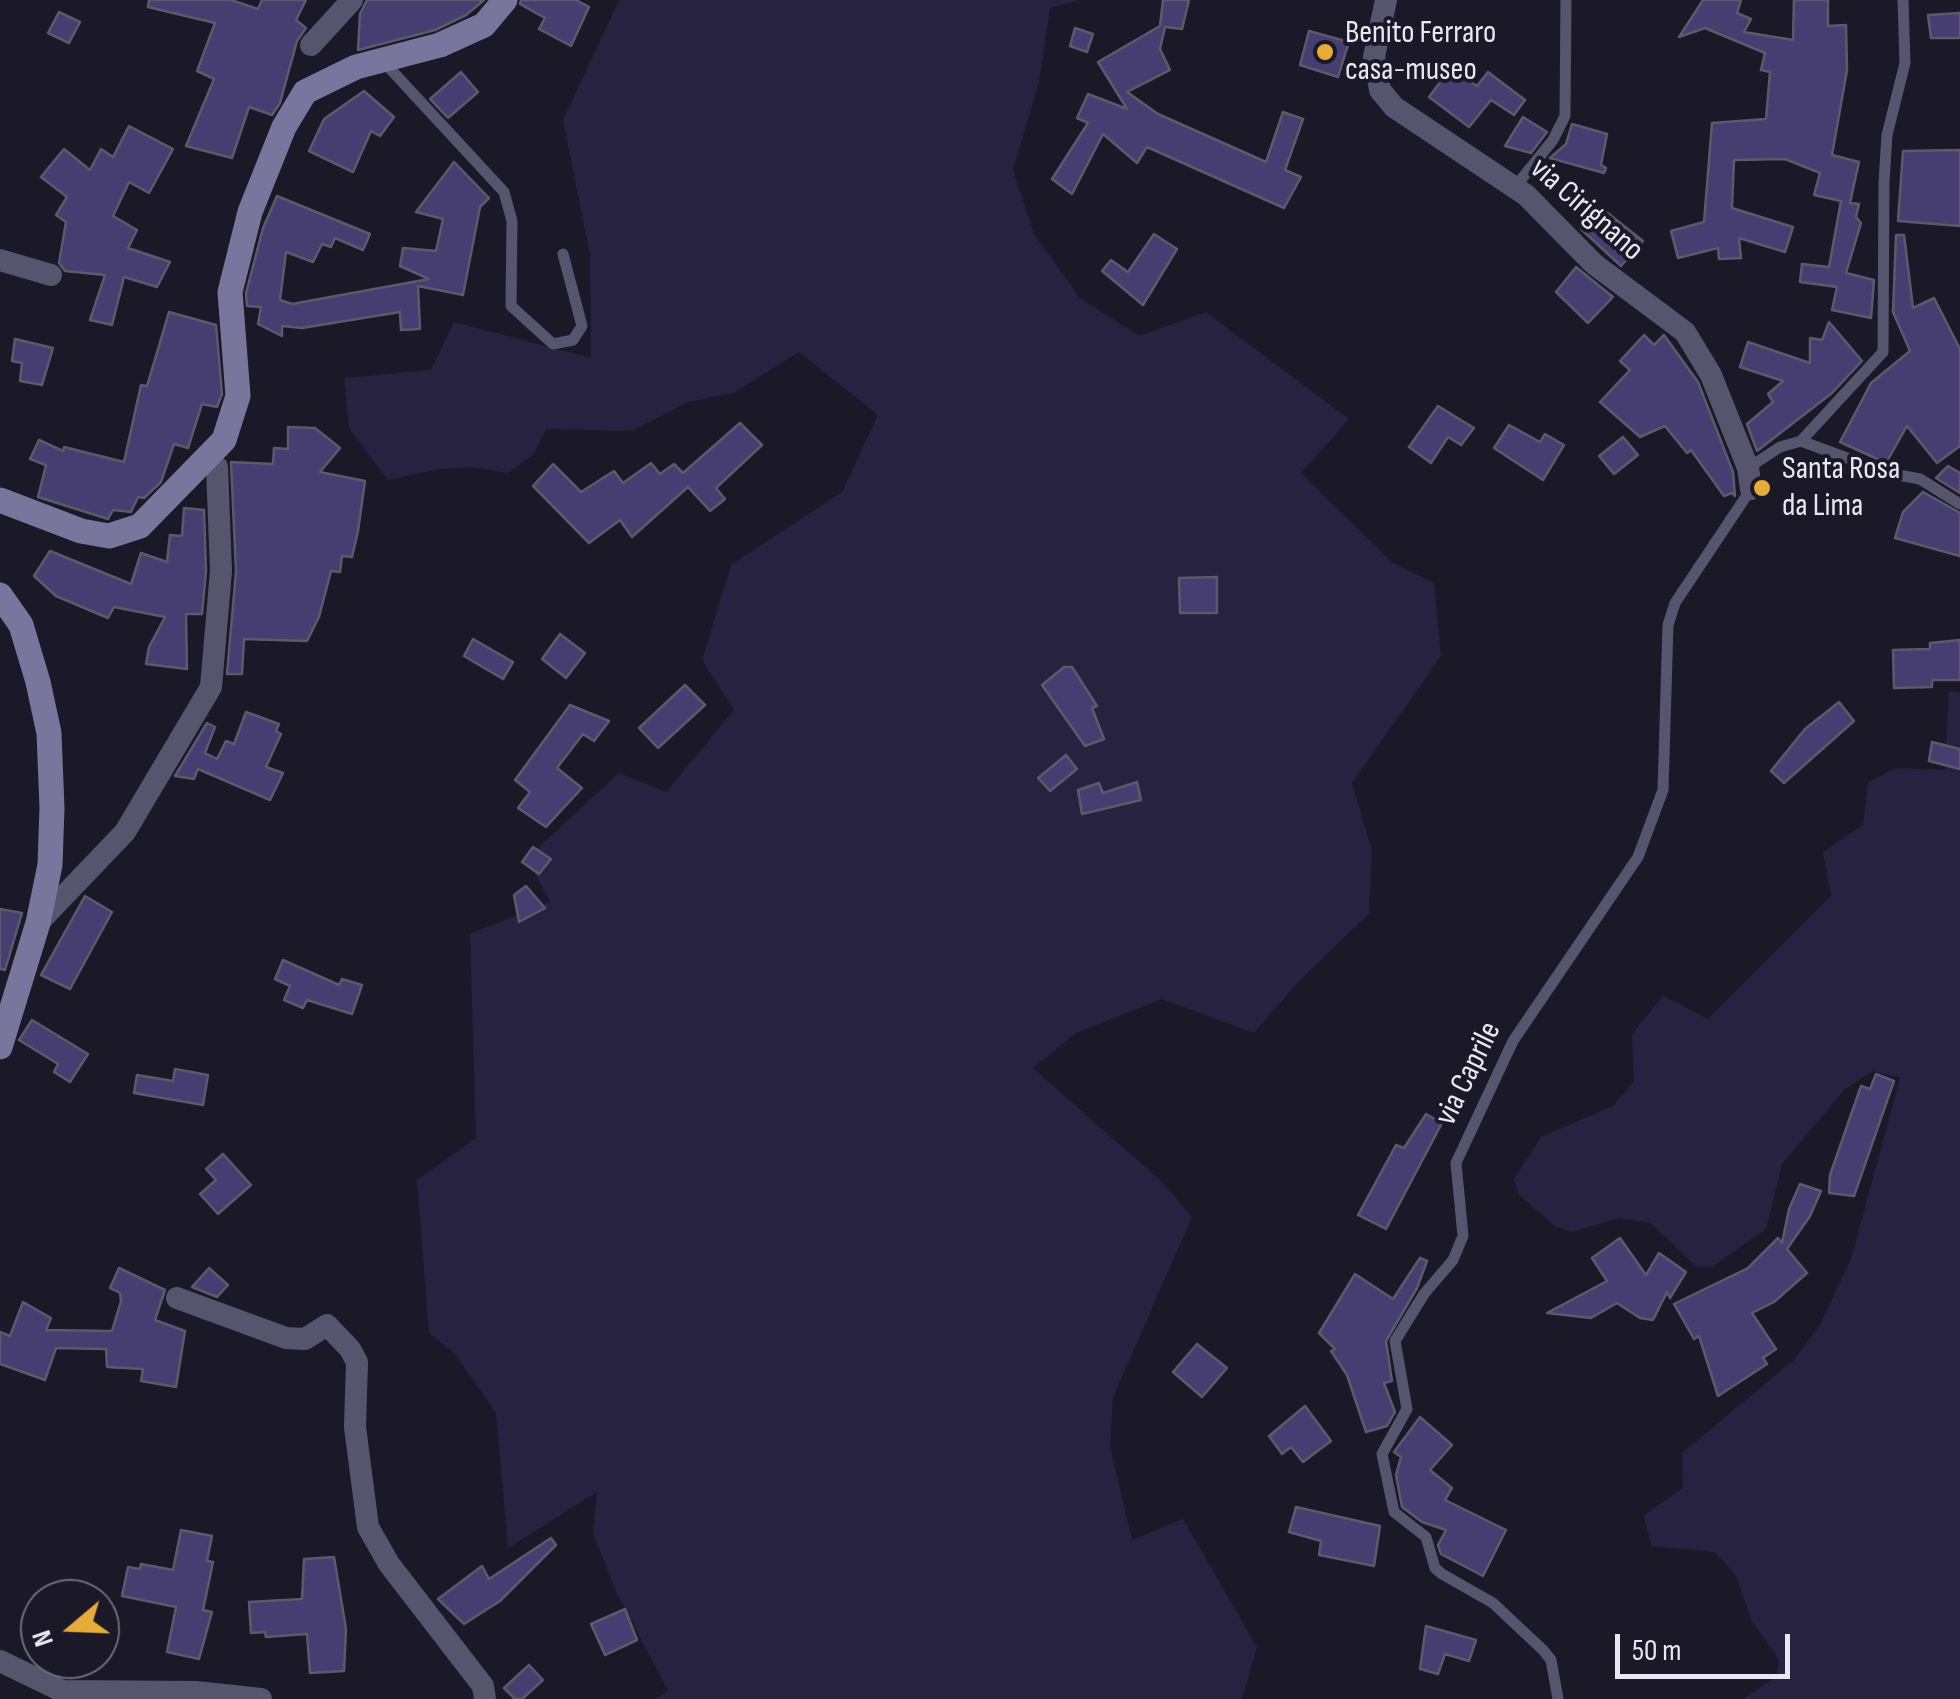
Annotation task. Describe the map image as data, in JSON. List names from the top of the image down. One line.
{"streets":{"street":["via Cirignano"],"lane":["via Caprile"]},"crossings":[["via Cirignano","via Caprile"]],"places":["Benito Ferraro casa-museo","Santa Rosa da Lima"],"scale_bar":"50 m","north":"left"}
